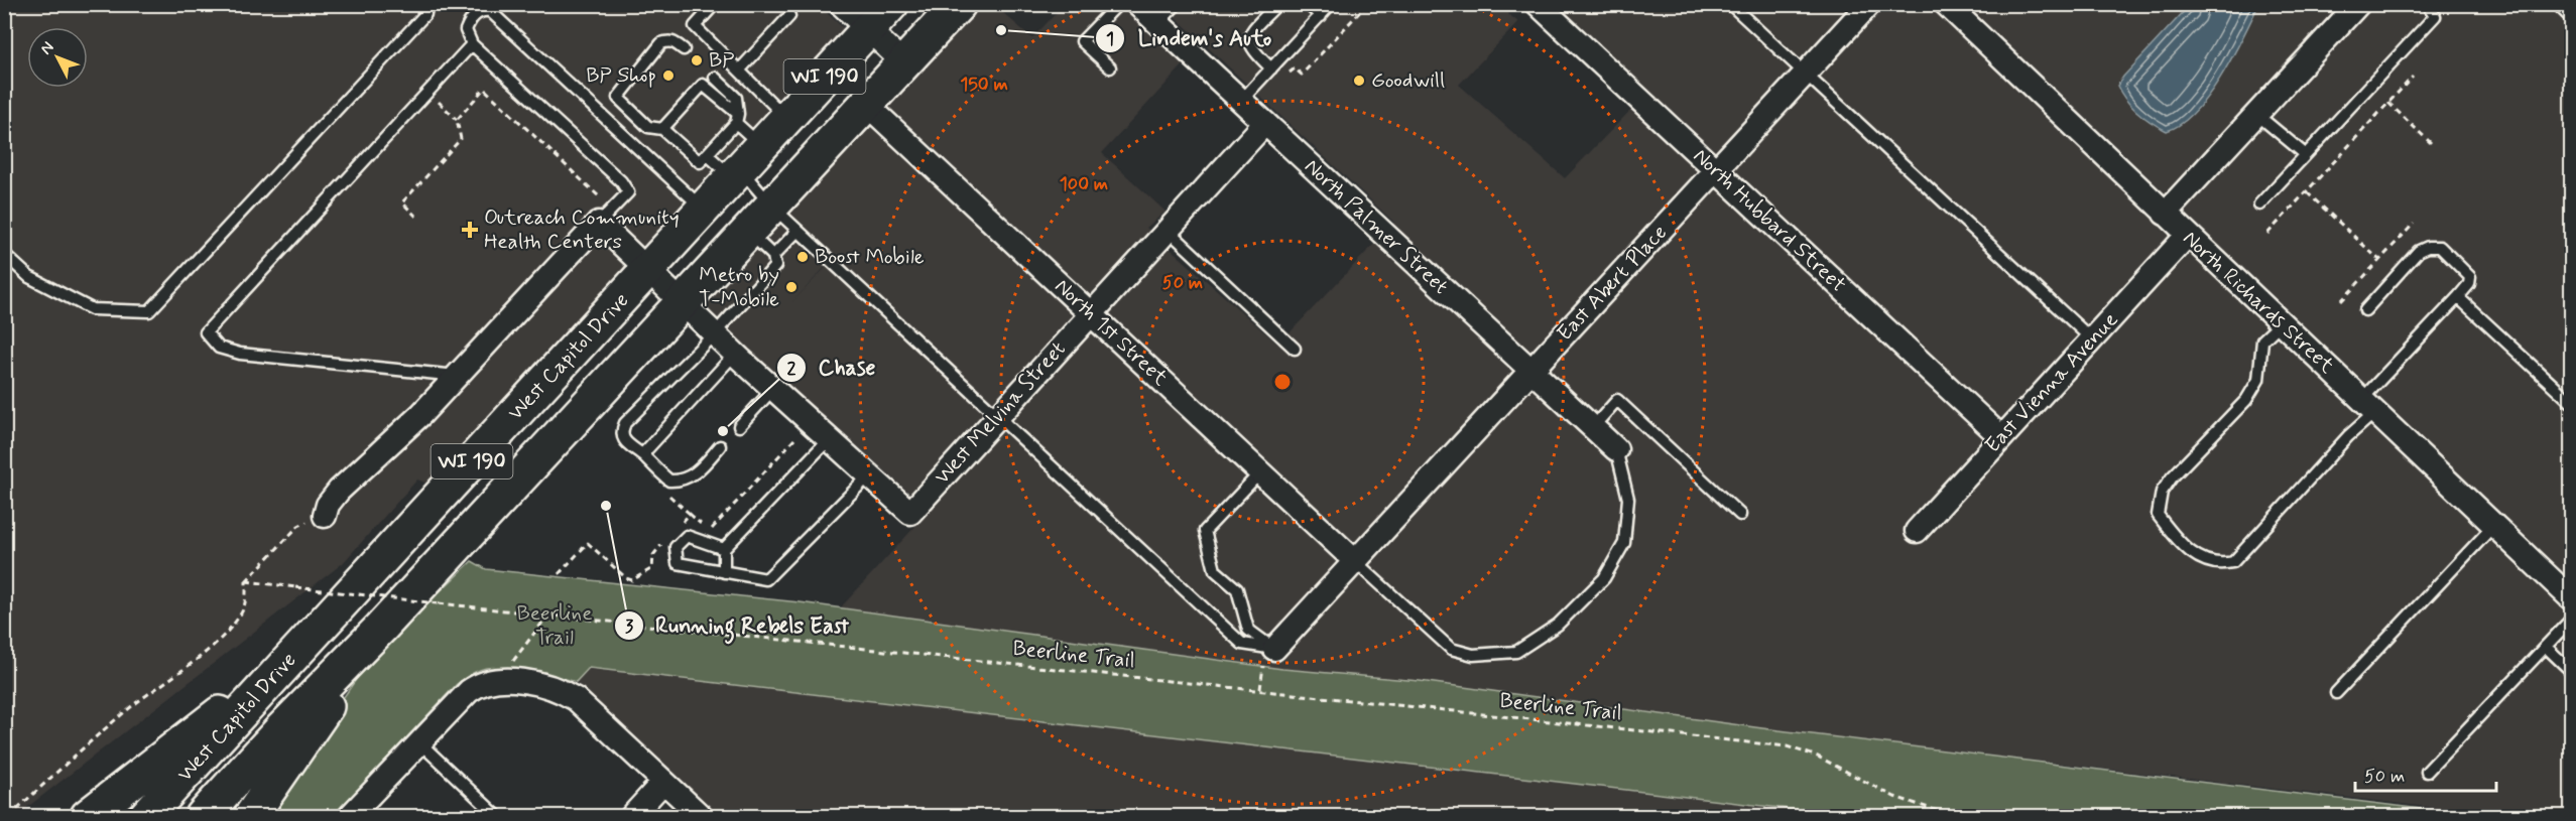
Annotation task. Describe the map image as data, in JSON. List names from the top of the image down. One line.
{"streets":{"main road":["WI 190","West Capitol Drive"],"street":["North Hubbard Street","North Palmer Street","East Abert Place","North Richards Street","North 1st Street","East Vienna Avenue","West Melvina Street"],"path":["Beerline Trail"]},"crossings":[["WI 190","North 1st Street"],["WI 190","West Capitol Drive"],["North Hubbard Street","East Abert Place"],["North Hubbard Street","East Vienna Avenue"],["North Palmer Street","East Abert Place"],["North Palmer Street","West Melvina Street"],["East Abert Place","North 1st Street"],["North Richards Street","East Vienna Avenue"],["North 1st Street","West Capitol Drive"],["North 1st Street","West Melvina Street"]],"parks":["Beerline Trail"],"places":{"other":["Lindem's Auto","BP","BP Shop","Goodwill","Boost Mobile","Metro by T-Mobile","Chase","Running Rebels East"],"health":["Outreach Community Health Centers"]},"scale_bar":"50 m","north":"top left","rings":["150 m","100 m","50 m"]}
